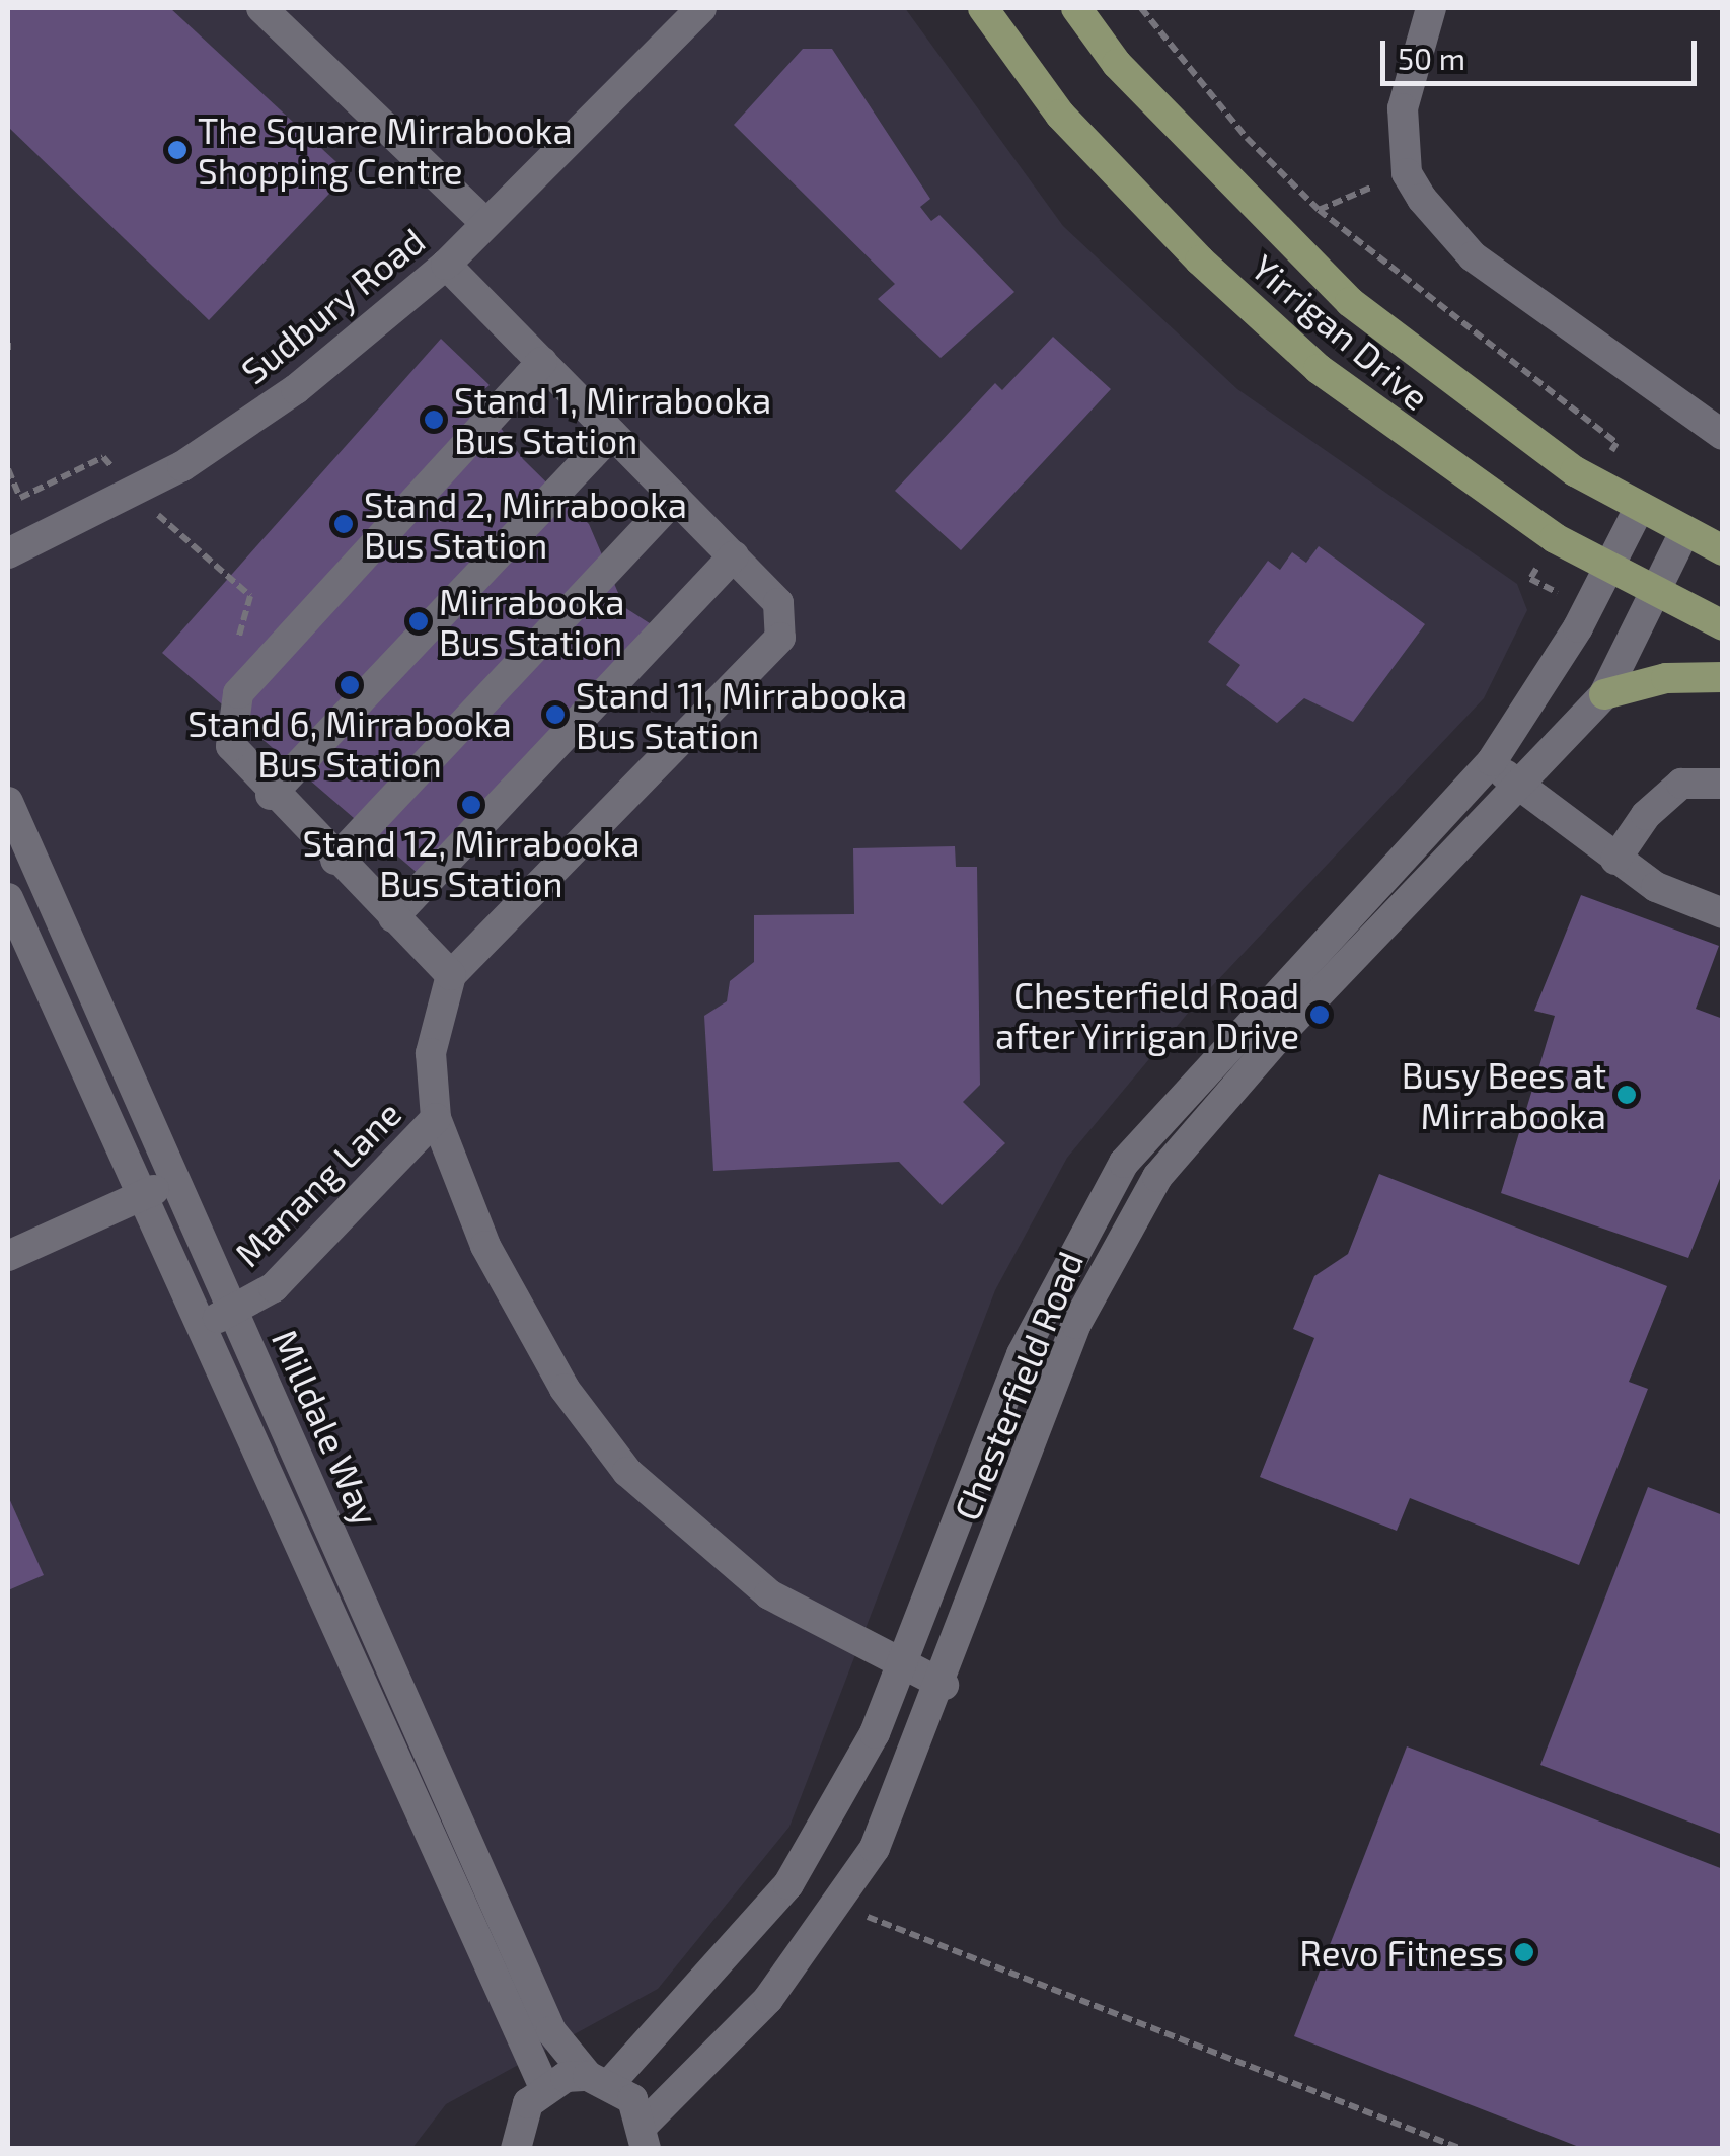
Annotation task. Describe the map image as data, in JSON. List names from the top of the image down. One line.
{"streets":{"main road":["Yirrigan Drive"],"street":["Sudbury Road","Manang Lane","Chesterfield Road","Milldale Way"]},"crossings":[["Yirrigan Drive","Chesterfield Road"],["Manang Lane","Milldale Way"],["Chesterfield Road","Milldale Way"]],"places":["The Square Mirrabooka Shopping Centre","Stand 1, Mirrabooka Bus Station","Stand 2, Mirrabooka Bus Station","Mirrabooka Bus Station","Stand 6, Mirrabooka Bus Station","Stand 11, Mirrabooka Bus Station","Stand 12, Mirrabooka Bus Station","Chesterfield Road after Yirrigan Drive","Busy Bees at Mirrabooka","Revo Fitness"],"scale_bar":"50 m"}
